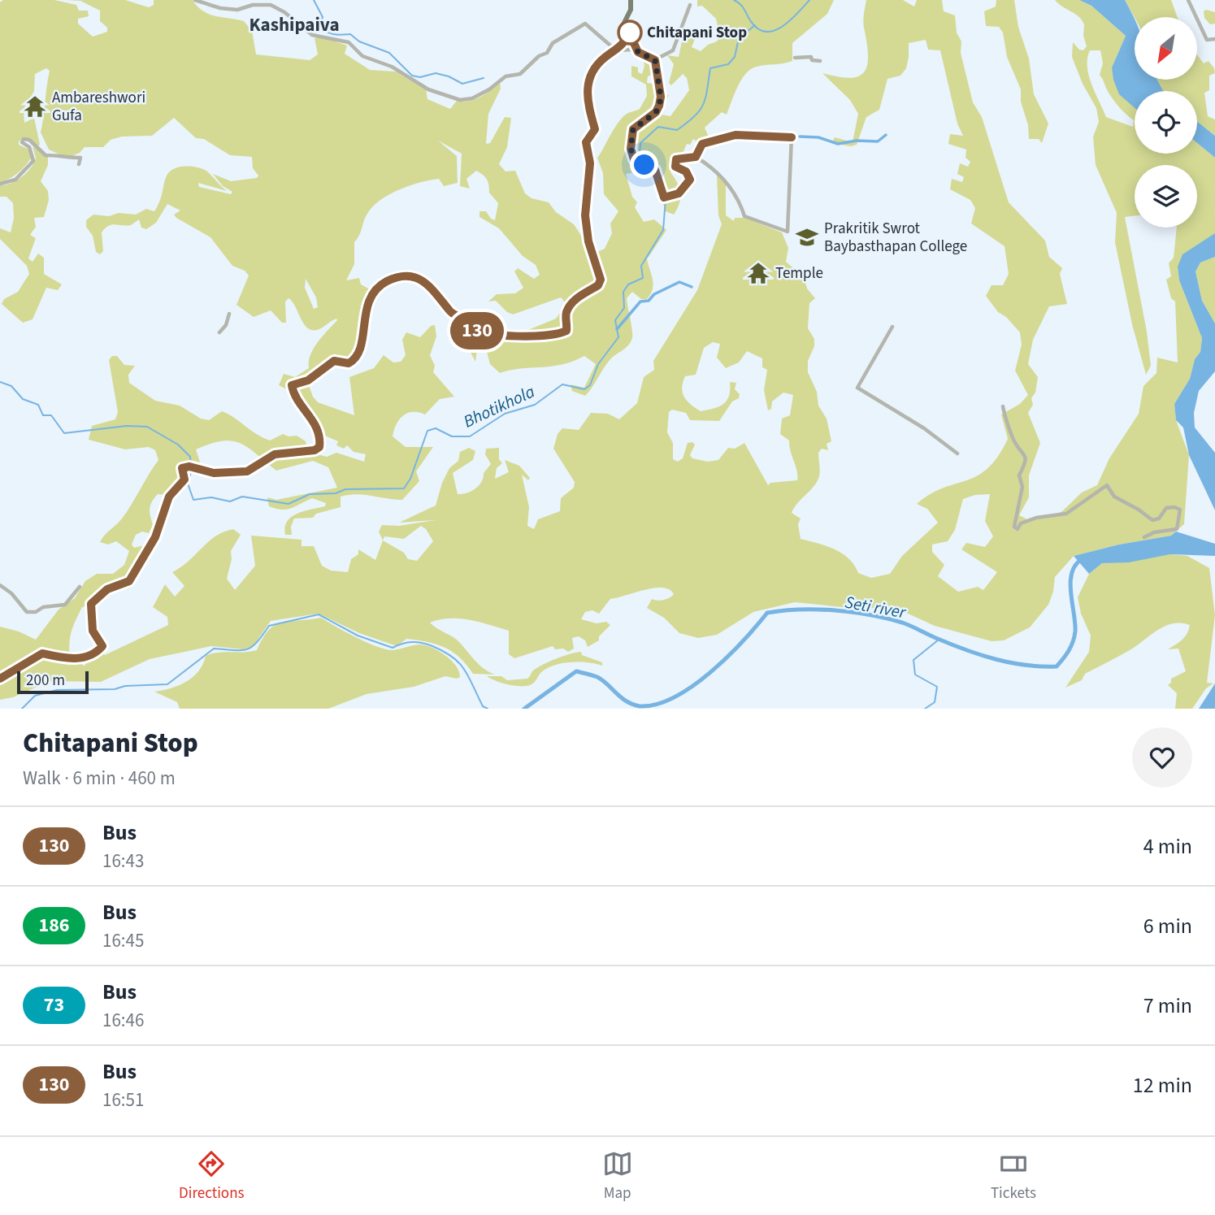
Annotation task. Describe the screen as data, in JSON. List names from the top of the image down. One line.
{"districts":["Kashipaiva"],"water":["Bhotikhola","Seti river"],"places":{"other":["Chitapani Stop"],"temple":["Ambareshwori Gufa","Temple"],"school or university":["Prakritik Swrot Baybasthapan College"]},"lines":["bus line 130"],"scale_bar":"200 m","north":"bottom left","page":{"on_map":"130","scale":"200 m","heading":["Chitapani Stop","Walk · 6 min · 460 m"],"list":[{"mark":"130","name":"Bus","note":"16:43","value":"4 min"},{"mark":"186","name":"Bus","note":"16:45","value":"6 min"},{"mark":"73","name":"Bus","note":"16:46","value":"7 min"},{"mark":"130","name":"Bus","note":"16:51","value":"12 min"}],"tabs":["Directions","Map","Tickets"]}}
